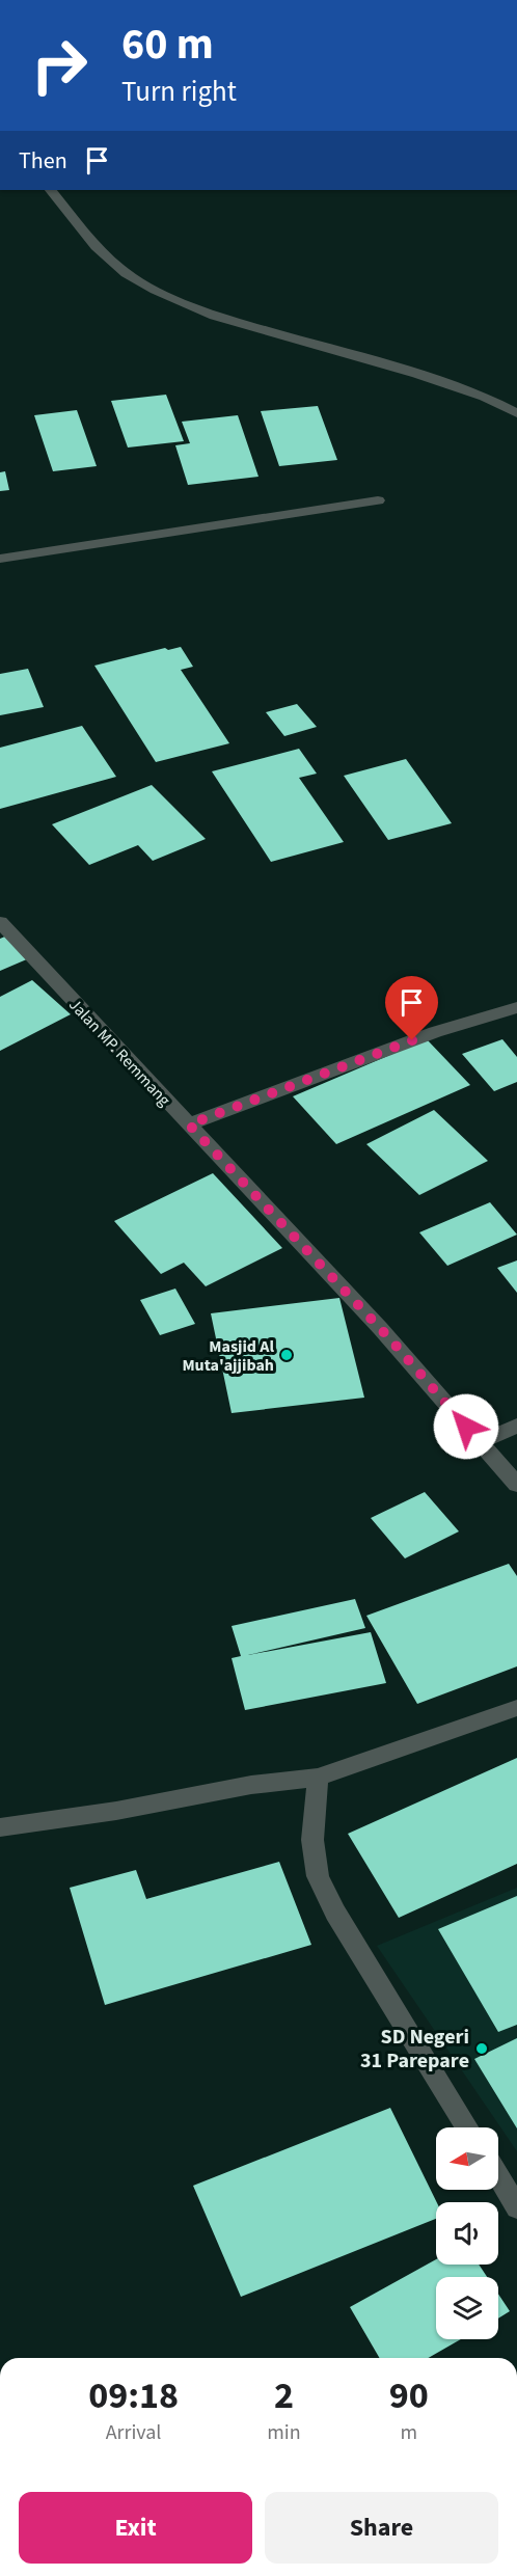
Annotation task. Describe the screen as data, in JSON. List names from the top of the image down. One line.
{"streets":{"street":["Jalan MP. Remmang"]},"places":["Masjid Al Muta'ajjibah","SD Negeri 31 Parepare"],"north":"left","page":{"turn":["60 m","Turn right"],"then":"Then","eta":["09:18","Arrival","2","min","90","m"],"buttons":["Exit","Share"]}}
